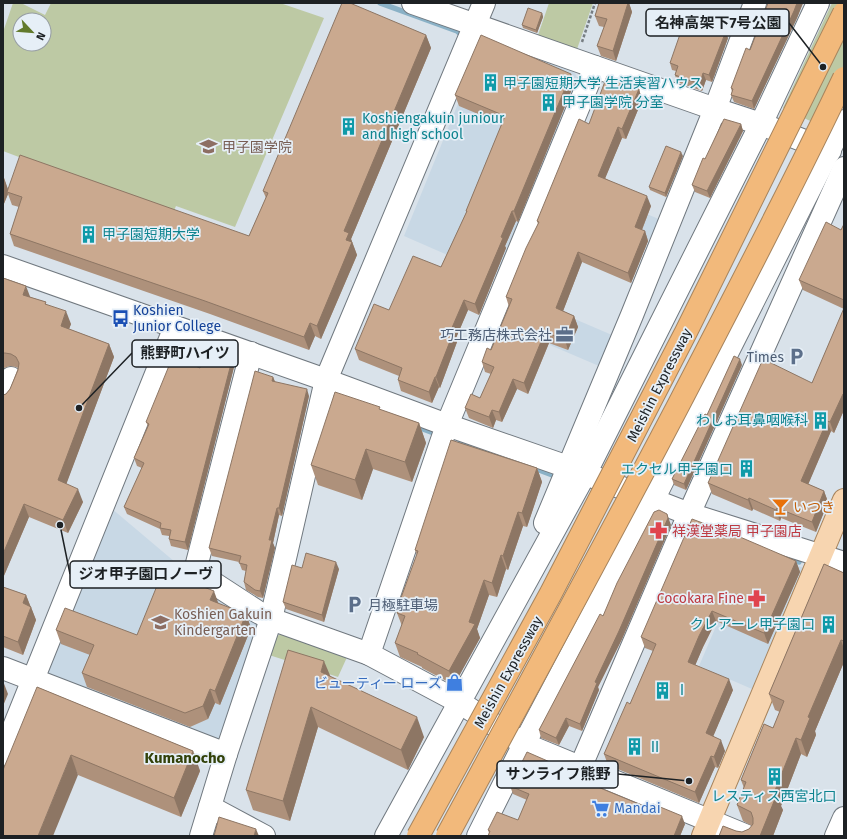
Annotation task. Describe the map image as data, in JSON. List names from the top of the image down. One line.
{"streets":{"highway":["Meishin Expressway"]},"districts":["Kumanocho"],"places":{"other":["名神高架下7号公園","熊野町ハイツ","ジオ甲子園口ノーヴ","サンライフ熊野"],"building":["甲子園短期大学 生活実習ハウス","甲子園学院 分室","Koshiengakuin juniour and high school","甲子園短期大学","わしお耳鼻咽喉科","エクセル甲子園口","クレアーレ甲子園口","Ⅰ","Ⅱ","レスティス西宮北口"],"school or university":["甲子園学院","Koshien Gakuin Kindergarten"],"bus stop":["Koshien Junior College"],"office":["巧工務店株式会社"],"parking":["Times","月極駐車場"],"bar":["いつき"],"pharmacy":["祥漢堂薬局 甲子園店","Cocokara Fine"],"shop":["ビューティー ローズ"],"supermarket":["Mandai"]},"north":"bottom right"}
